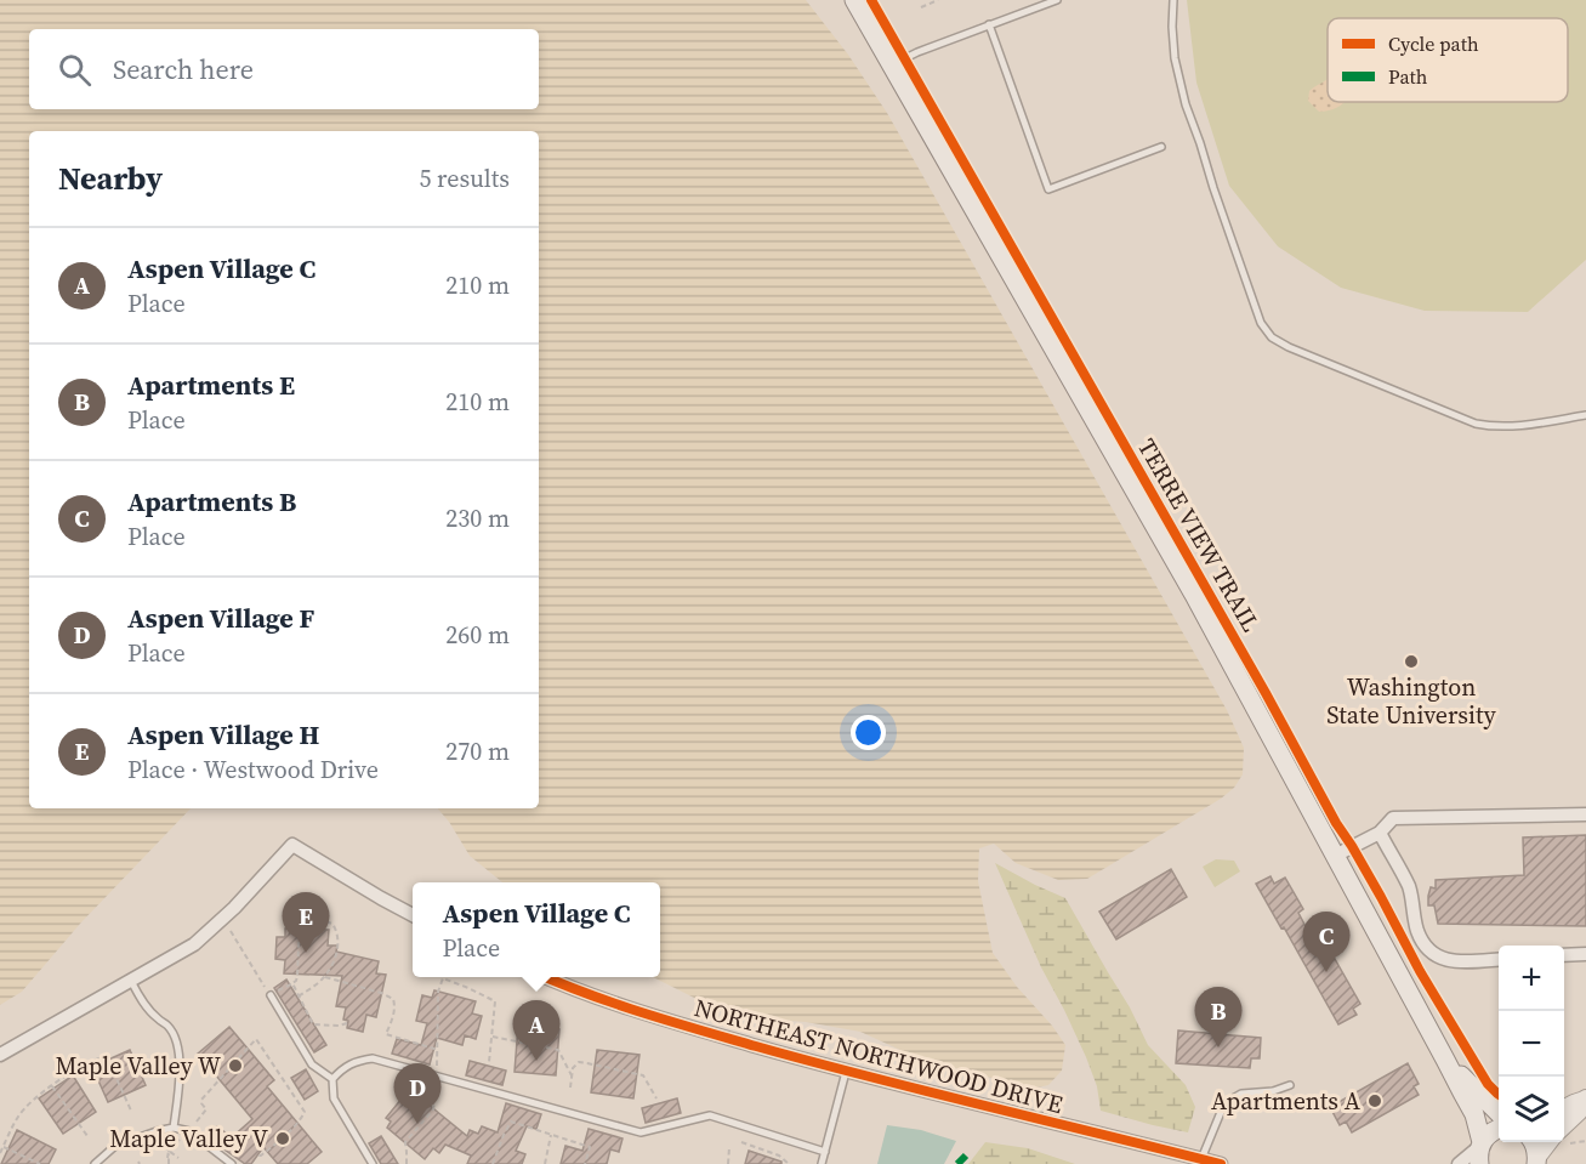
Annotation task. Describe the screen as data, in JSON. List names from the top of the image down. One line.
{"streets":{"street":["NORTHEAST NORTHWOOD DRIVE"],"cycle path":["TERRE VIEW TRAIL"]},"places":["Washington State University","Maple Valley W","Apartments A","Maple Valley V"],"legend":["Cycle path","Path"],"page":{"search":"Search here","heading":["Nearby","5 results"],"list":[{"mark":"A","name":"Aspen Village C","note":"Place","value":"210 m"},{"mark":"B","name":"Apartments E","note":"Place","value":"210 m"},{"mark":"C","name":"Apartments B","note":"Place","value":"230 m"},{"mark":"D","name":"Aspen Village F","note":"Place","value":"260 m"},{"mark":"E","name":"Aspen Village H","note":"Place · Westwood Drive","value":"270 m"}],"popup":["Aspen Village C","Place"],"pins":["E","C","B","A","D"],"map_buttons":["+","−"]}}
